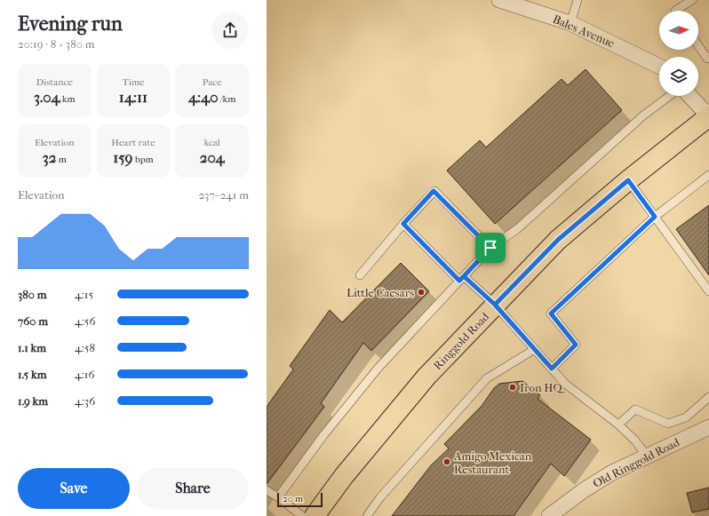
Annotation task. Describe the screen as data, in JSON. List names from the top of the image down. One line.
{"streets":{"main road":["Ringgold Road"],"street":["Bales Avenue","Old Ringgold Road"]},"places":["Little Caesars","Iron HQ","Amigo Mexican Restaurant"],"scale_bar":"20 m","north":"right","page":{"heading":["Evening run","20:19 · 8 × 380 m"],"stats":[["Distance","3.04 km"],["Time","14:11"],["Pace","4:40 /km"],["Elevation","32 m"],["Heart rate","159 bpm"],["kcal","204"]],"chart":["Elevation","237–241 m"],"list":[{"name":"380 m","note":"4:15"},{"name":"760 m","note":"4:56"},{"name":"1.1 km","note":"4:58"},{"name":"1.5 km","note":"4:16"},{"name":"1.9 km","note":"4:36"}],"buttons":["Save","Share"],"scale":"20 m"}}
